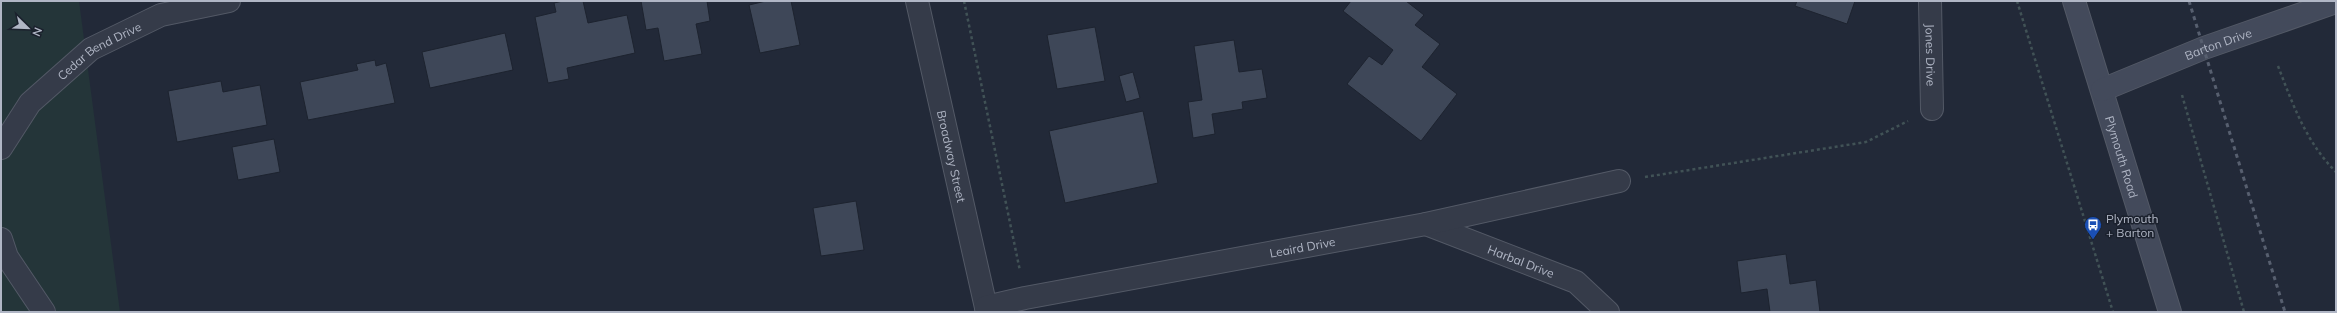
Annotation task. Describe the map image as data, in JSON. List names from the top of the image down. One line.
{"streets":{"main road":["Barton Drive","Plymouth Road"],"street":["Cedar Bend Drive","Jones Drive","Broadway Street","Leaird Drive","Harbal Drive"]},"crossings":[["Barton Drive","Plymouth Road"],["Broadway Street","Leaird Drive"],["Leaird Drive","Harbal Drive"]],"places":{"bus stop":["Plymouth + Barton"]},"north":"bottom right"}
